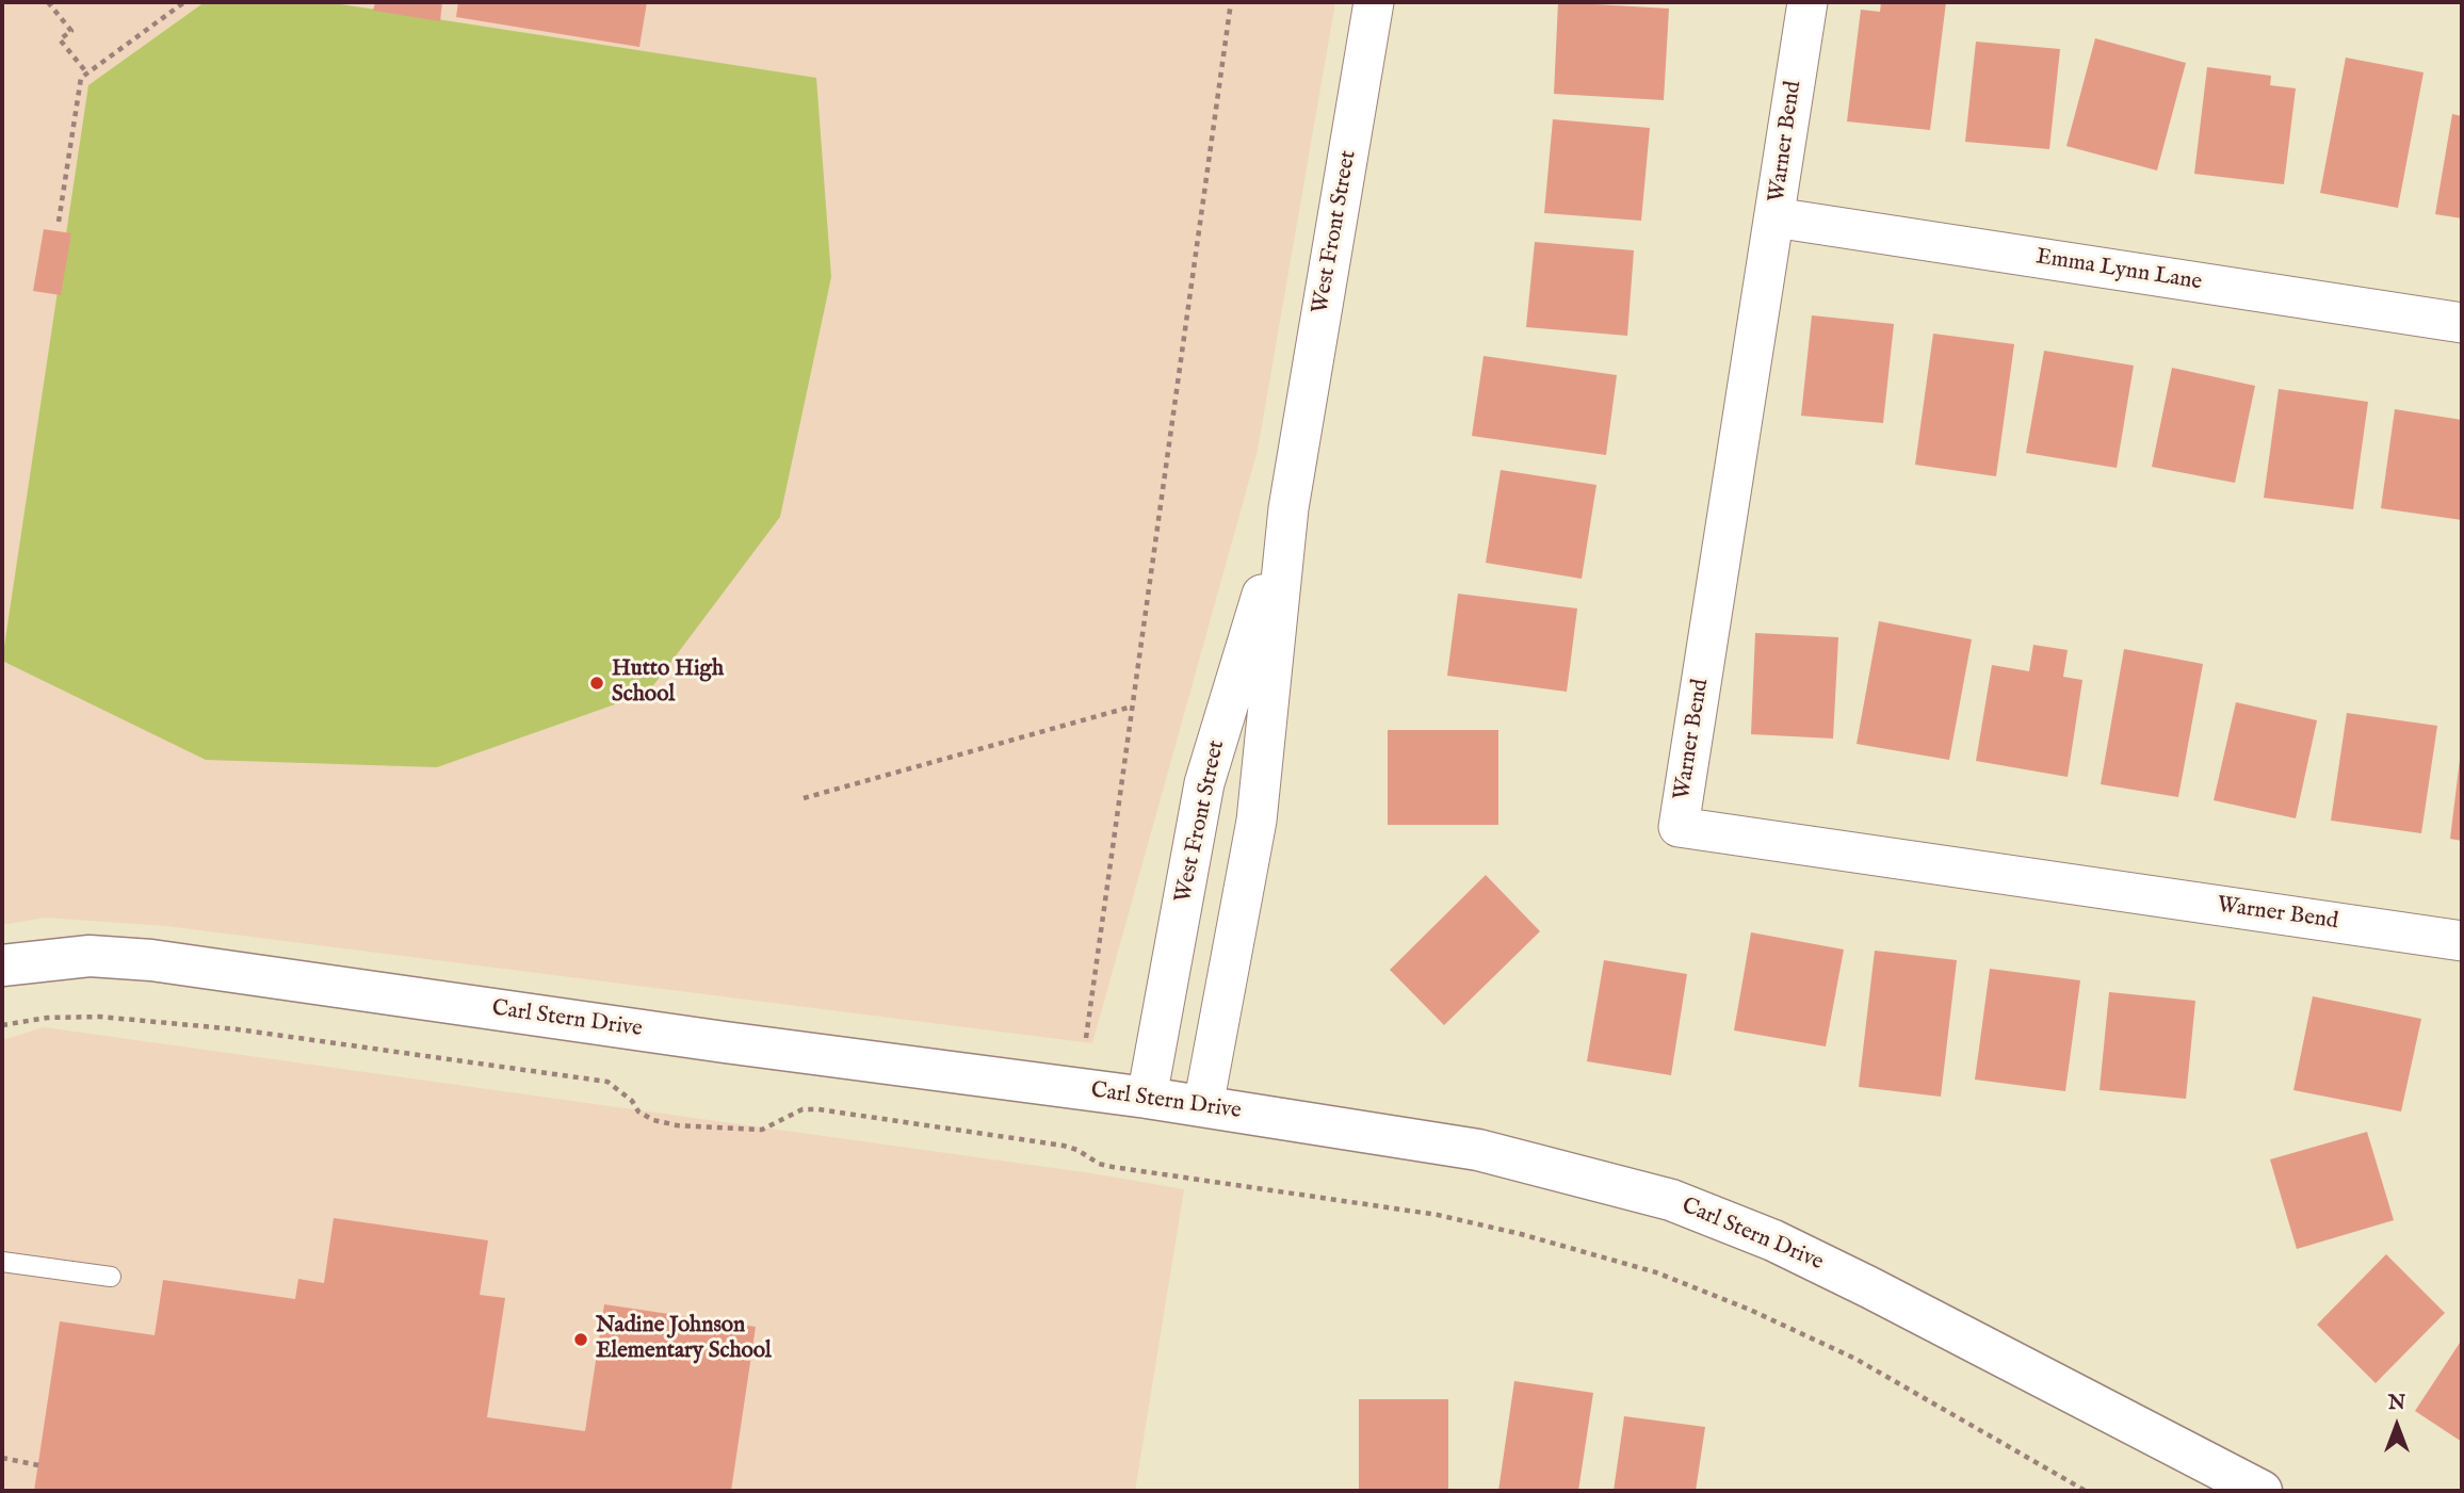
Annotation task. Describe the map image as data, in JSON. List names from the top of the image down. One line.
{"streets":{"street":["Warner Bend","West Front Street","Emma Lynn Lane","Carl Stern Drive"]},"crossings":[["Warner Bend","Emma Lynn Lane"],["West Front Street","Carl Stern Drive"]],"places":["Hutto High School","Nadine Johnson Elementary School"],"north":"top"}
